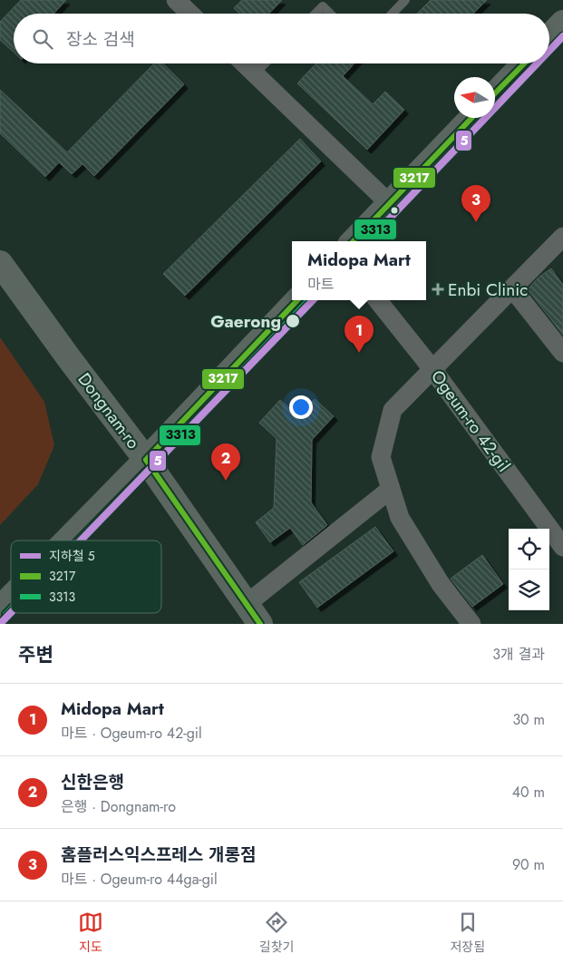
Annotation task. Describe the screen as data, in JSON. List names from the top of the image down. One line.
{"streets":{"main road":["Dongnam-ro"],"street":["Ogeum-ro 42-gil"]},"places":{"health":["Enbi Clinic"],"other":["Gaerong"]},"lines":["metro line 5","transit line 3217","transit line 3313"],"legend":["지하철 5","3217","3313"],"north":"left","page":{"search":"장소 검색","pins":["3","1","2"],"popup":["Midopa Mart","마트"],"heading":["주변","3개 결과"],"list":[{"mark":"1","name":"Midopa Mart","note":"마트 · Ogeum-ro 42-gil","value":"30 m"},{"mark":"2","name":"신한은행","note":"은행 · Dongnam-ro","value":"40 m"},{"mark":"3","name":"홈플러스익스프레스 개롱점","note":"마트 · Ogeum-ro 44ga-gil","value":"90 m"}],"nav":["지도","길찾기","저장됨"]}}
